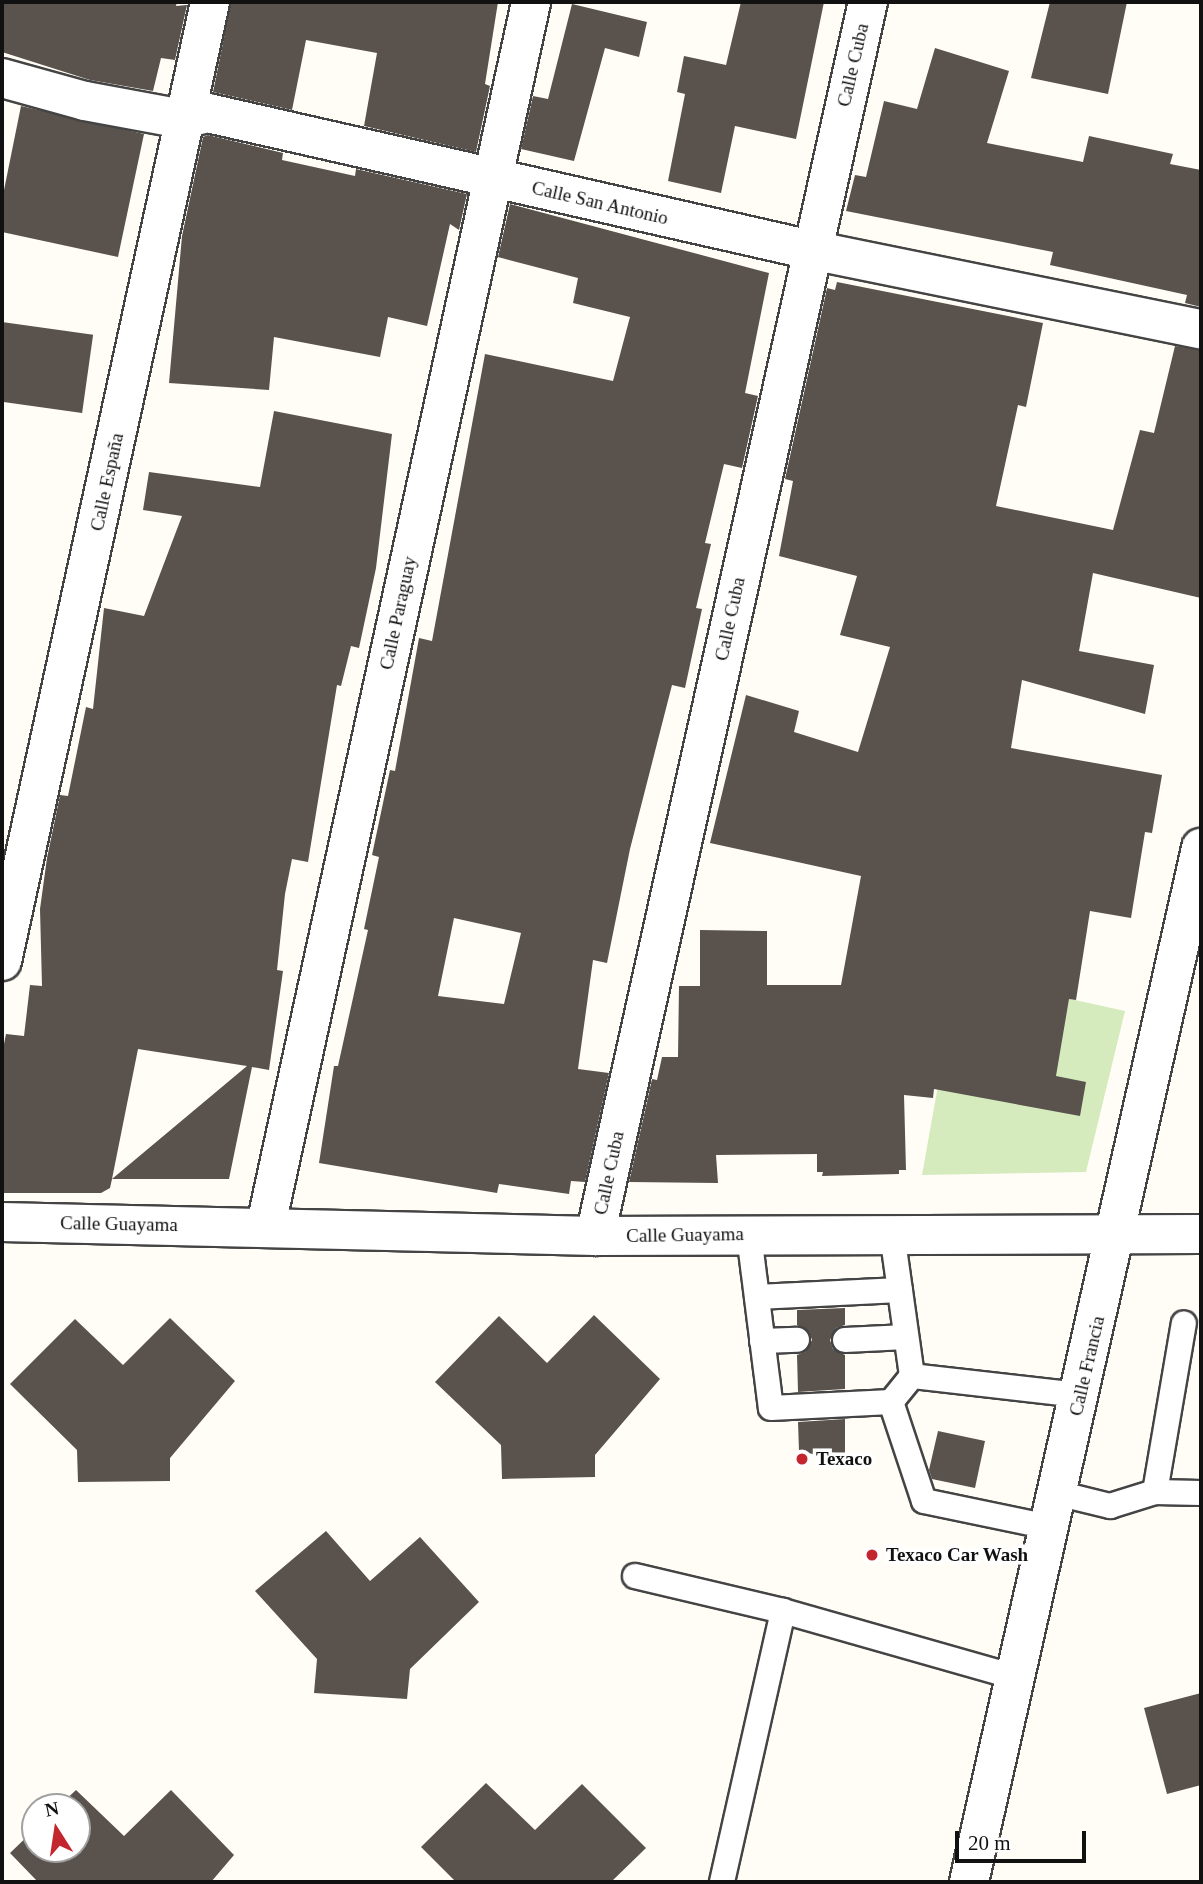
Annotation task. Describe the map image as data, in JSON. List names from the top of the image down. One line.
{"streets":{"street":["Calle Cuba","Calle San Antonio","Calle España","Calle Paraguay","Calle Guayama","Calle Francia"]},"crossings":[["Calle Cuba","Calle San Antonio"],["Calle Cuba","Calle Guayama"],["Calle San Antonio","Calle España"],["Calle San Antonio","Calle Paraguay"],["Calle Paraguay","Calle Guayama"],["Calle Guayama","Calle Francia"]],"places":["Texaco","Texaco Car Wash"],"scale_bar":"20 m","north":"top"}
